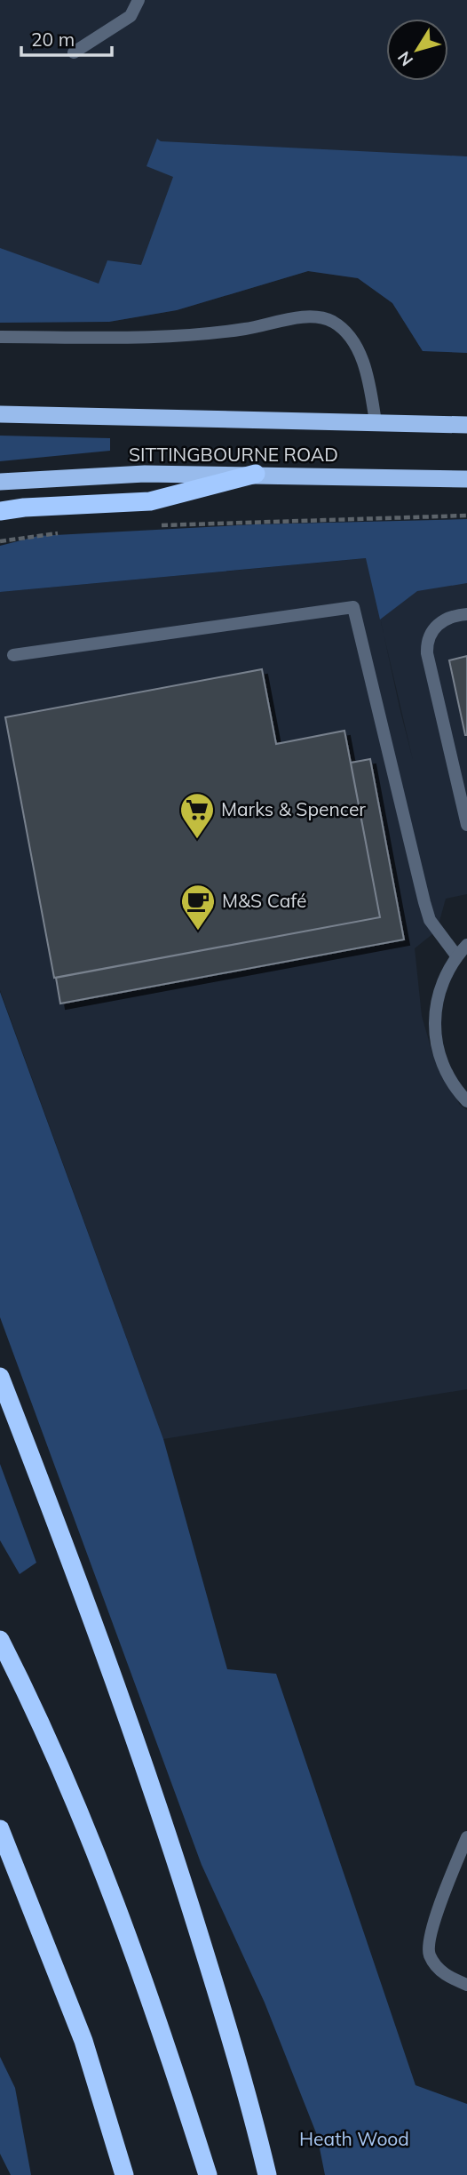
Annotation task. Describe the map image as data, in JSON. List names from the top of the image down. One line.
{"streets":{"highway":["SITTINGBOURNE ROAD"]},"parks":["Heath Wood"],"places":{"supermarket":["Marks & Spencer"],"cafe":["M&S Café"]},"scale_bar":"20 m","north":"bottom left"}
